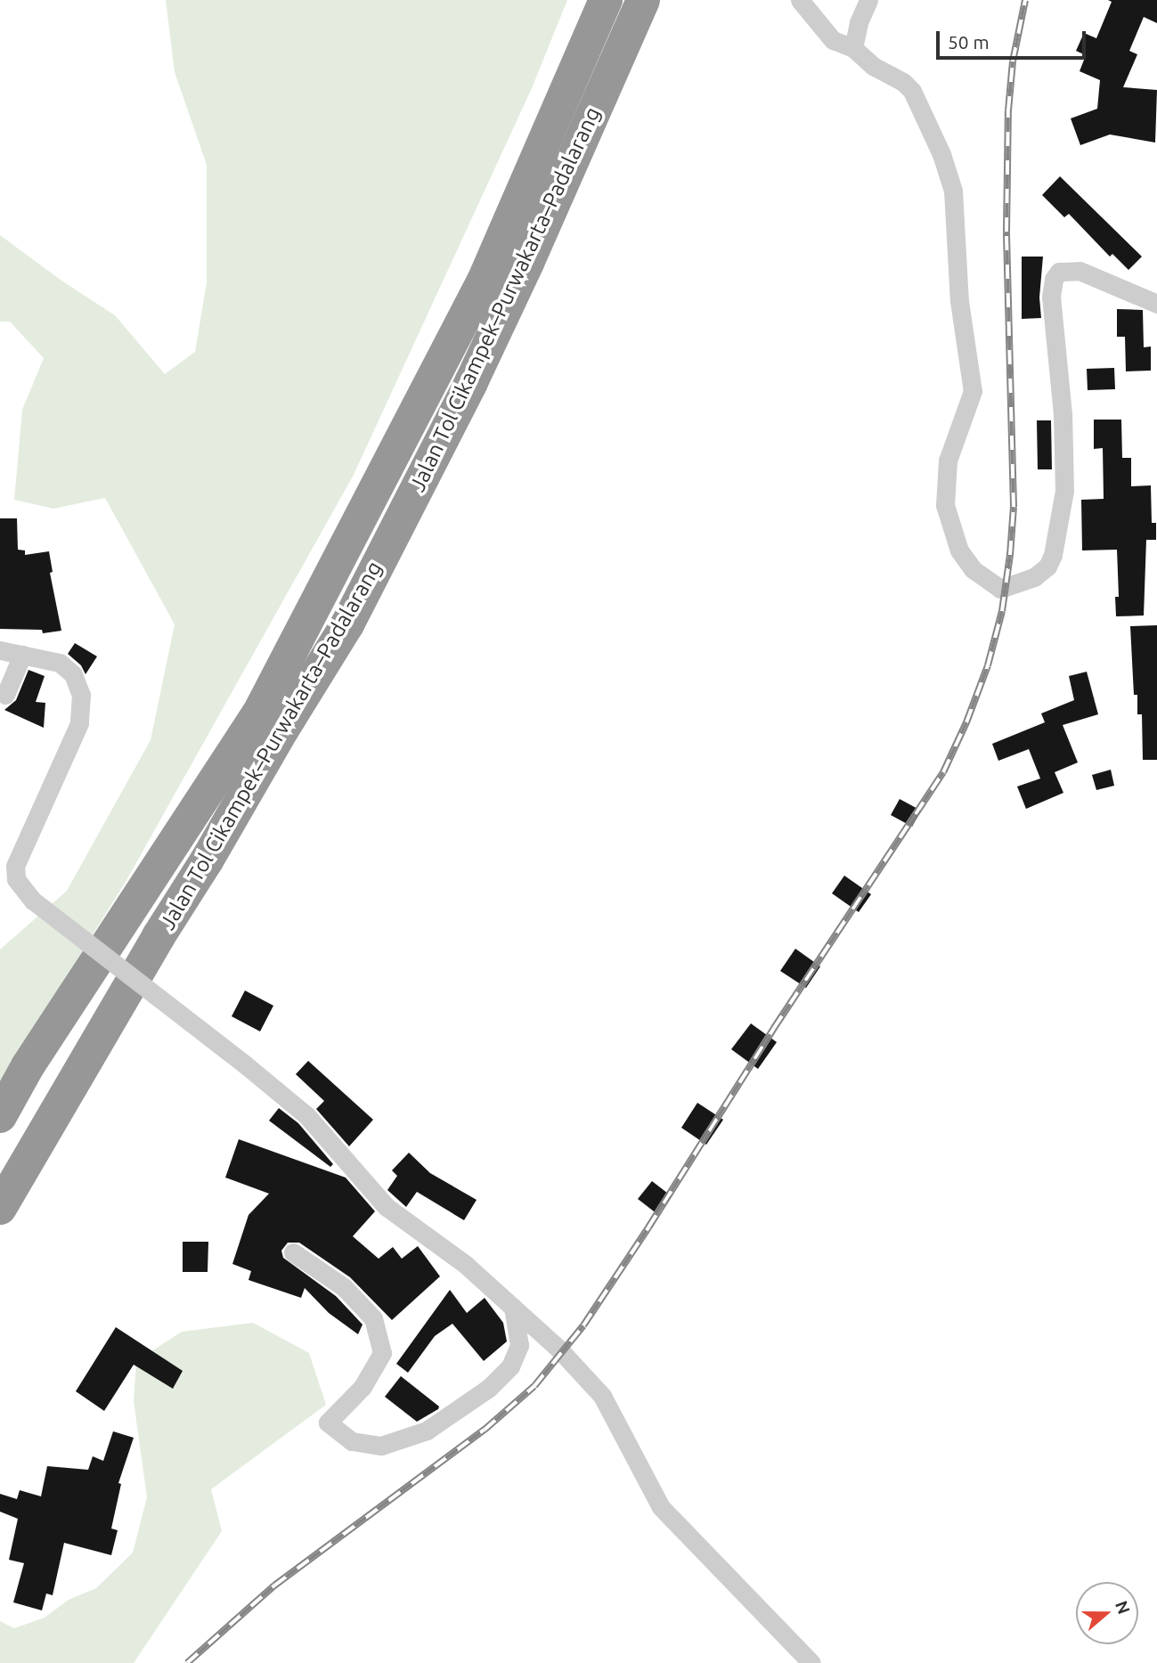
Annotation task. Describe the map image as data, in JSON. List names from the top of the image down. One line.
{"streets":{"highway":["Jalan Tol Cikampek–Purwakarta–Padalarang"]},"scale_bar":"50 m","north":"right"}
